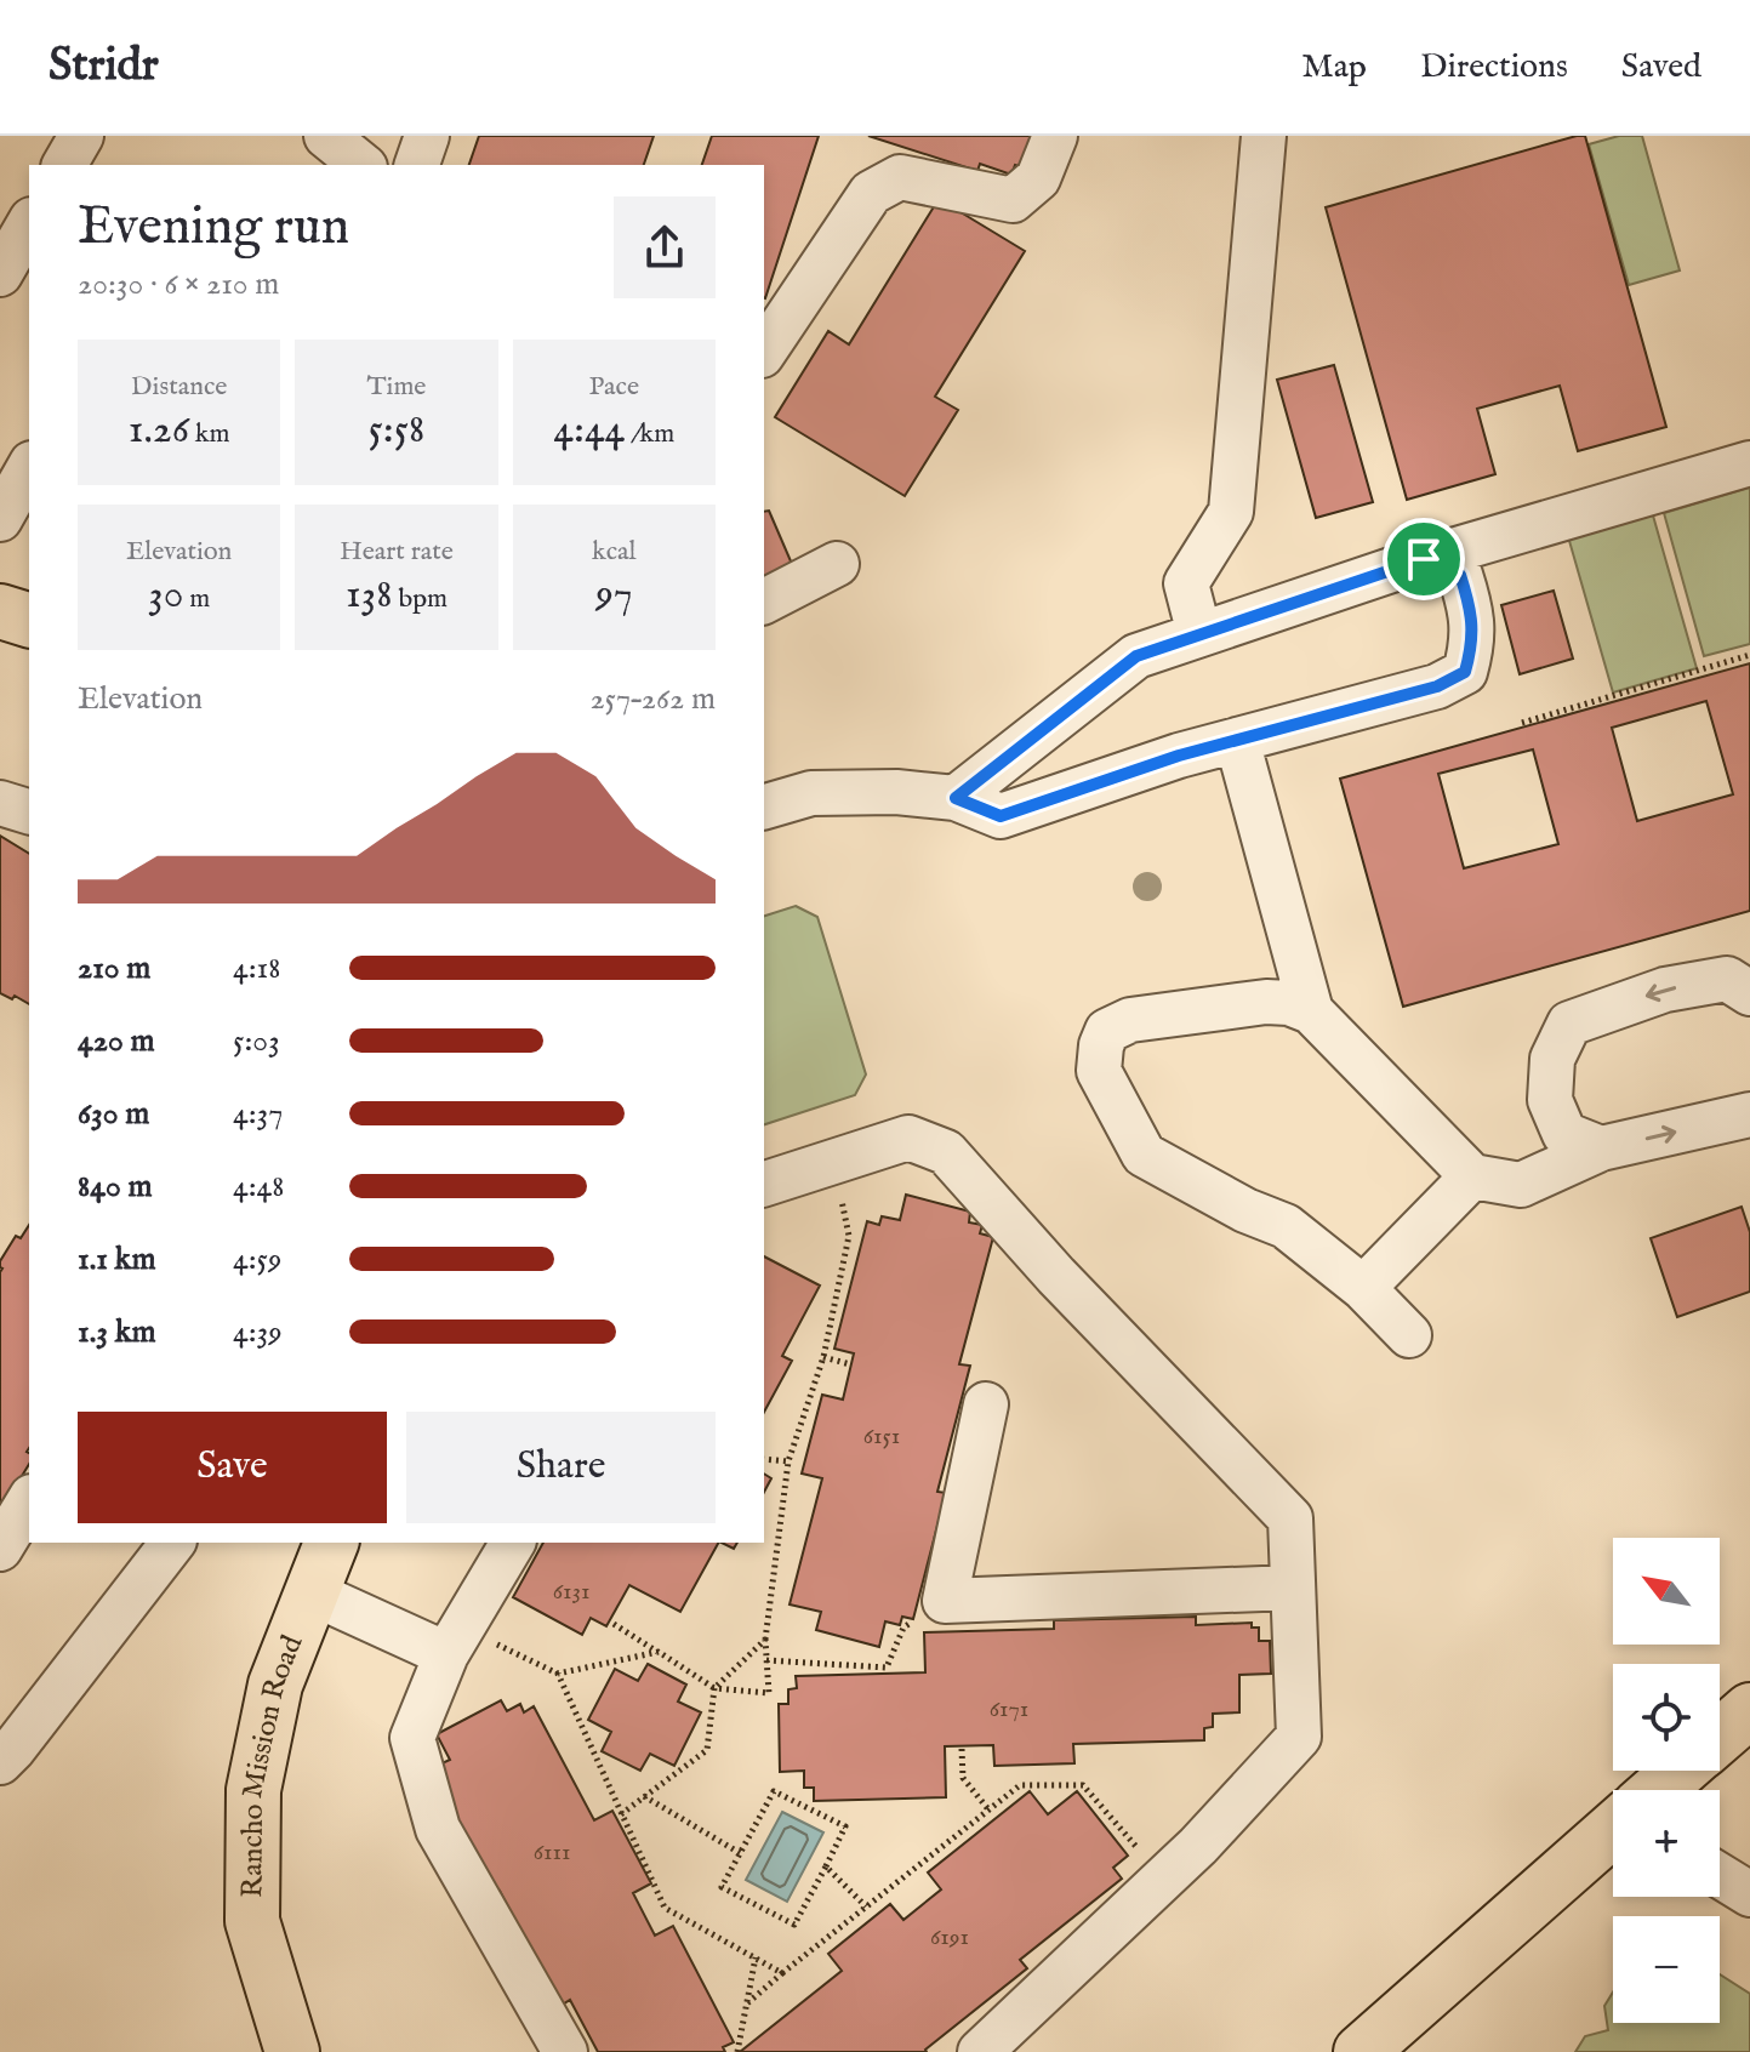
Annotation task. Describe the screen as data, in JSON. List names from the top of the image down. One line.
{"streets":{"main road":["Rancho Mission Road"]},"house_numbers":["6151","6131","6171","6111","6191"],"north":"top left","page":{"header":"Stridr","nav":["Map","Directions","Saved"],"heading":["Evening run","20:30 · 6 × 210 m"],"stats":[["Distance","1.26 km"],["Time","5:58"],["Pace","4:44 /km"],["Elevation","30 m"],["Heart rate","138 bpm"],["kcal","97"]],"chart":["Elevation","257–262 m"],"list":[{"name":"210 m","note":"4:18"},{"name":"420 m","note":"5:03"},{"name":"630 m","note":"4:37"},{"name":"840 m","note":"4:48"},{"name":"1.1 km","note":"4:59"},{"name":"1.3 km","note":"4:39"}],"buttons":["Save","Share"],"map_buttons":["+","−"]}}
